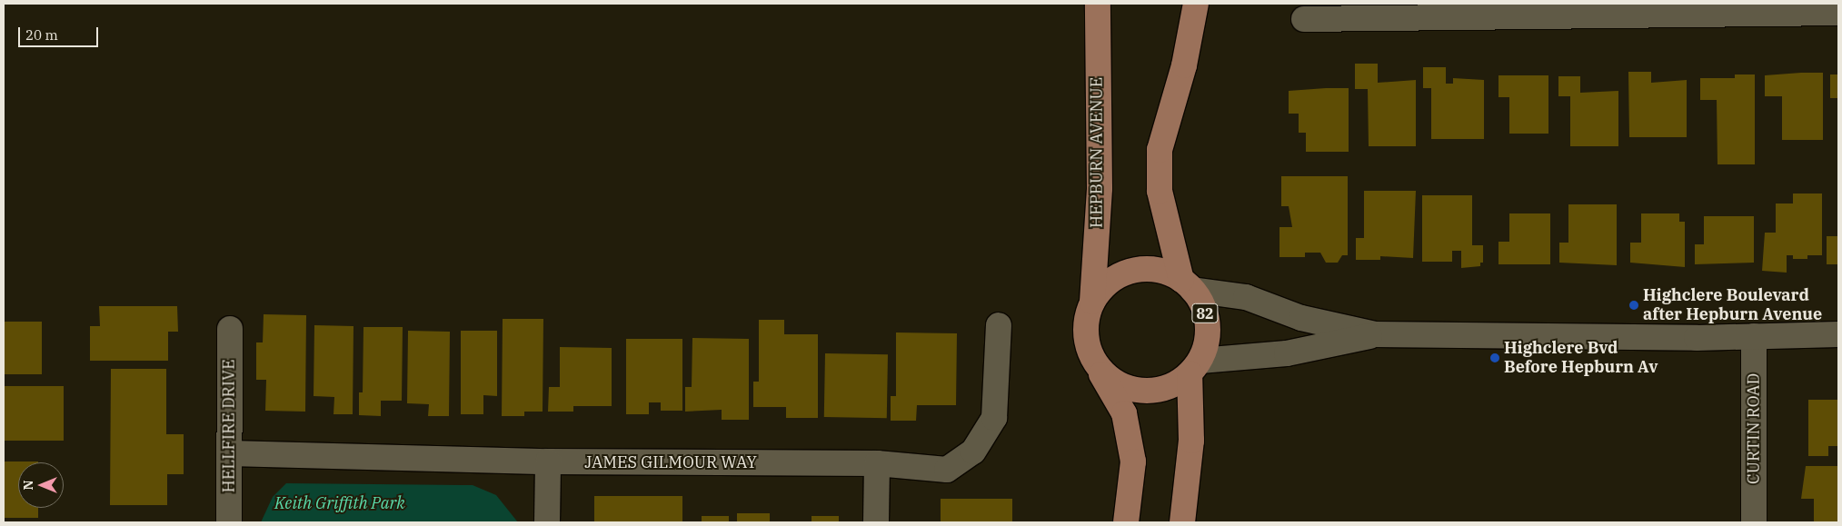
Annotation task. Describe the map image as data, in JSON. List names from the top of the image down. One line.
{"streets":{"main road":["HEPBURN AVENUE","82"],"street":["HELLFIRE DRIVE","CURTIN ROAD","JAMES GILMOUR WAY"]},"crossings":[["HEPBURN AVENUE","82"],["HELLFIRE DRIVE","JAMES GILMOUR WAY"]],"parks":["Keith Griffith Park"],"places":["Highclere Boulevard after Hepburn Avenue","Highclere Bvd Before Hepburn Av"],"scale_bar":"20 m","north":"left"}
